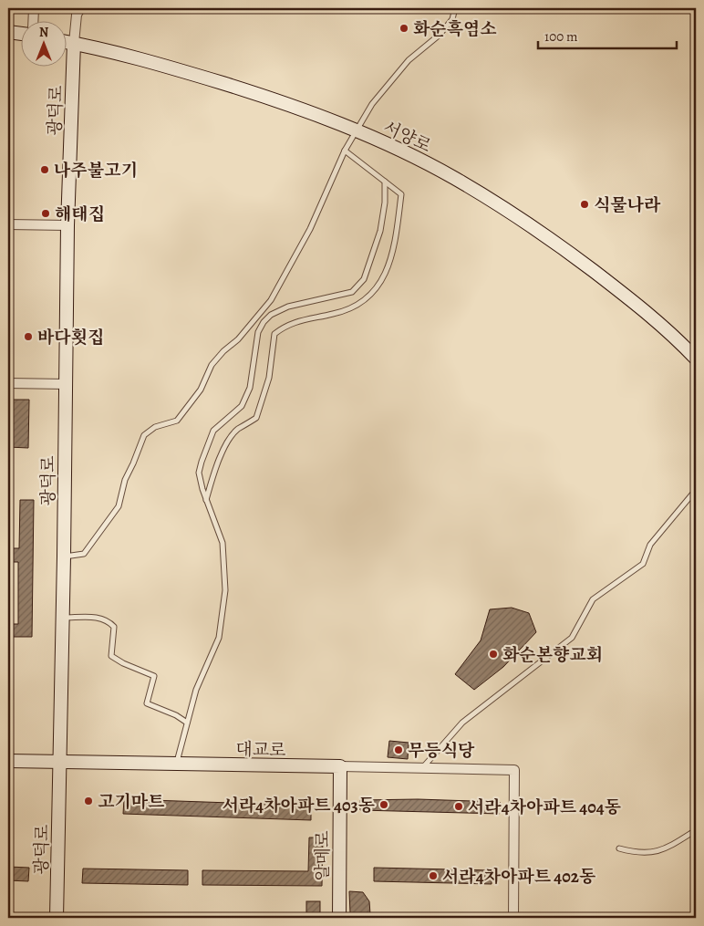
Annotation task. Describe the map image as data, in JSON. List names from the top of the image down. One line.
{"streets":{"street":["광덕로","서양로","대교로","알메로"]},"crossings":[["광덕로","서양로"],["광덕로","대교로"],["대교로","알메로"]],"places":["화순흑염소","나주불고기","식물나라","해태집","바다횟집","화순본향교회","무등식당","고기마트","서라4차아파트 403동","서라4차아파트 404동","서라4차아파트 402동"],"scale_bar":"100 m","north":"top"}
